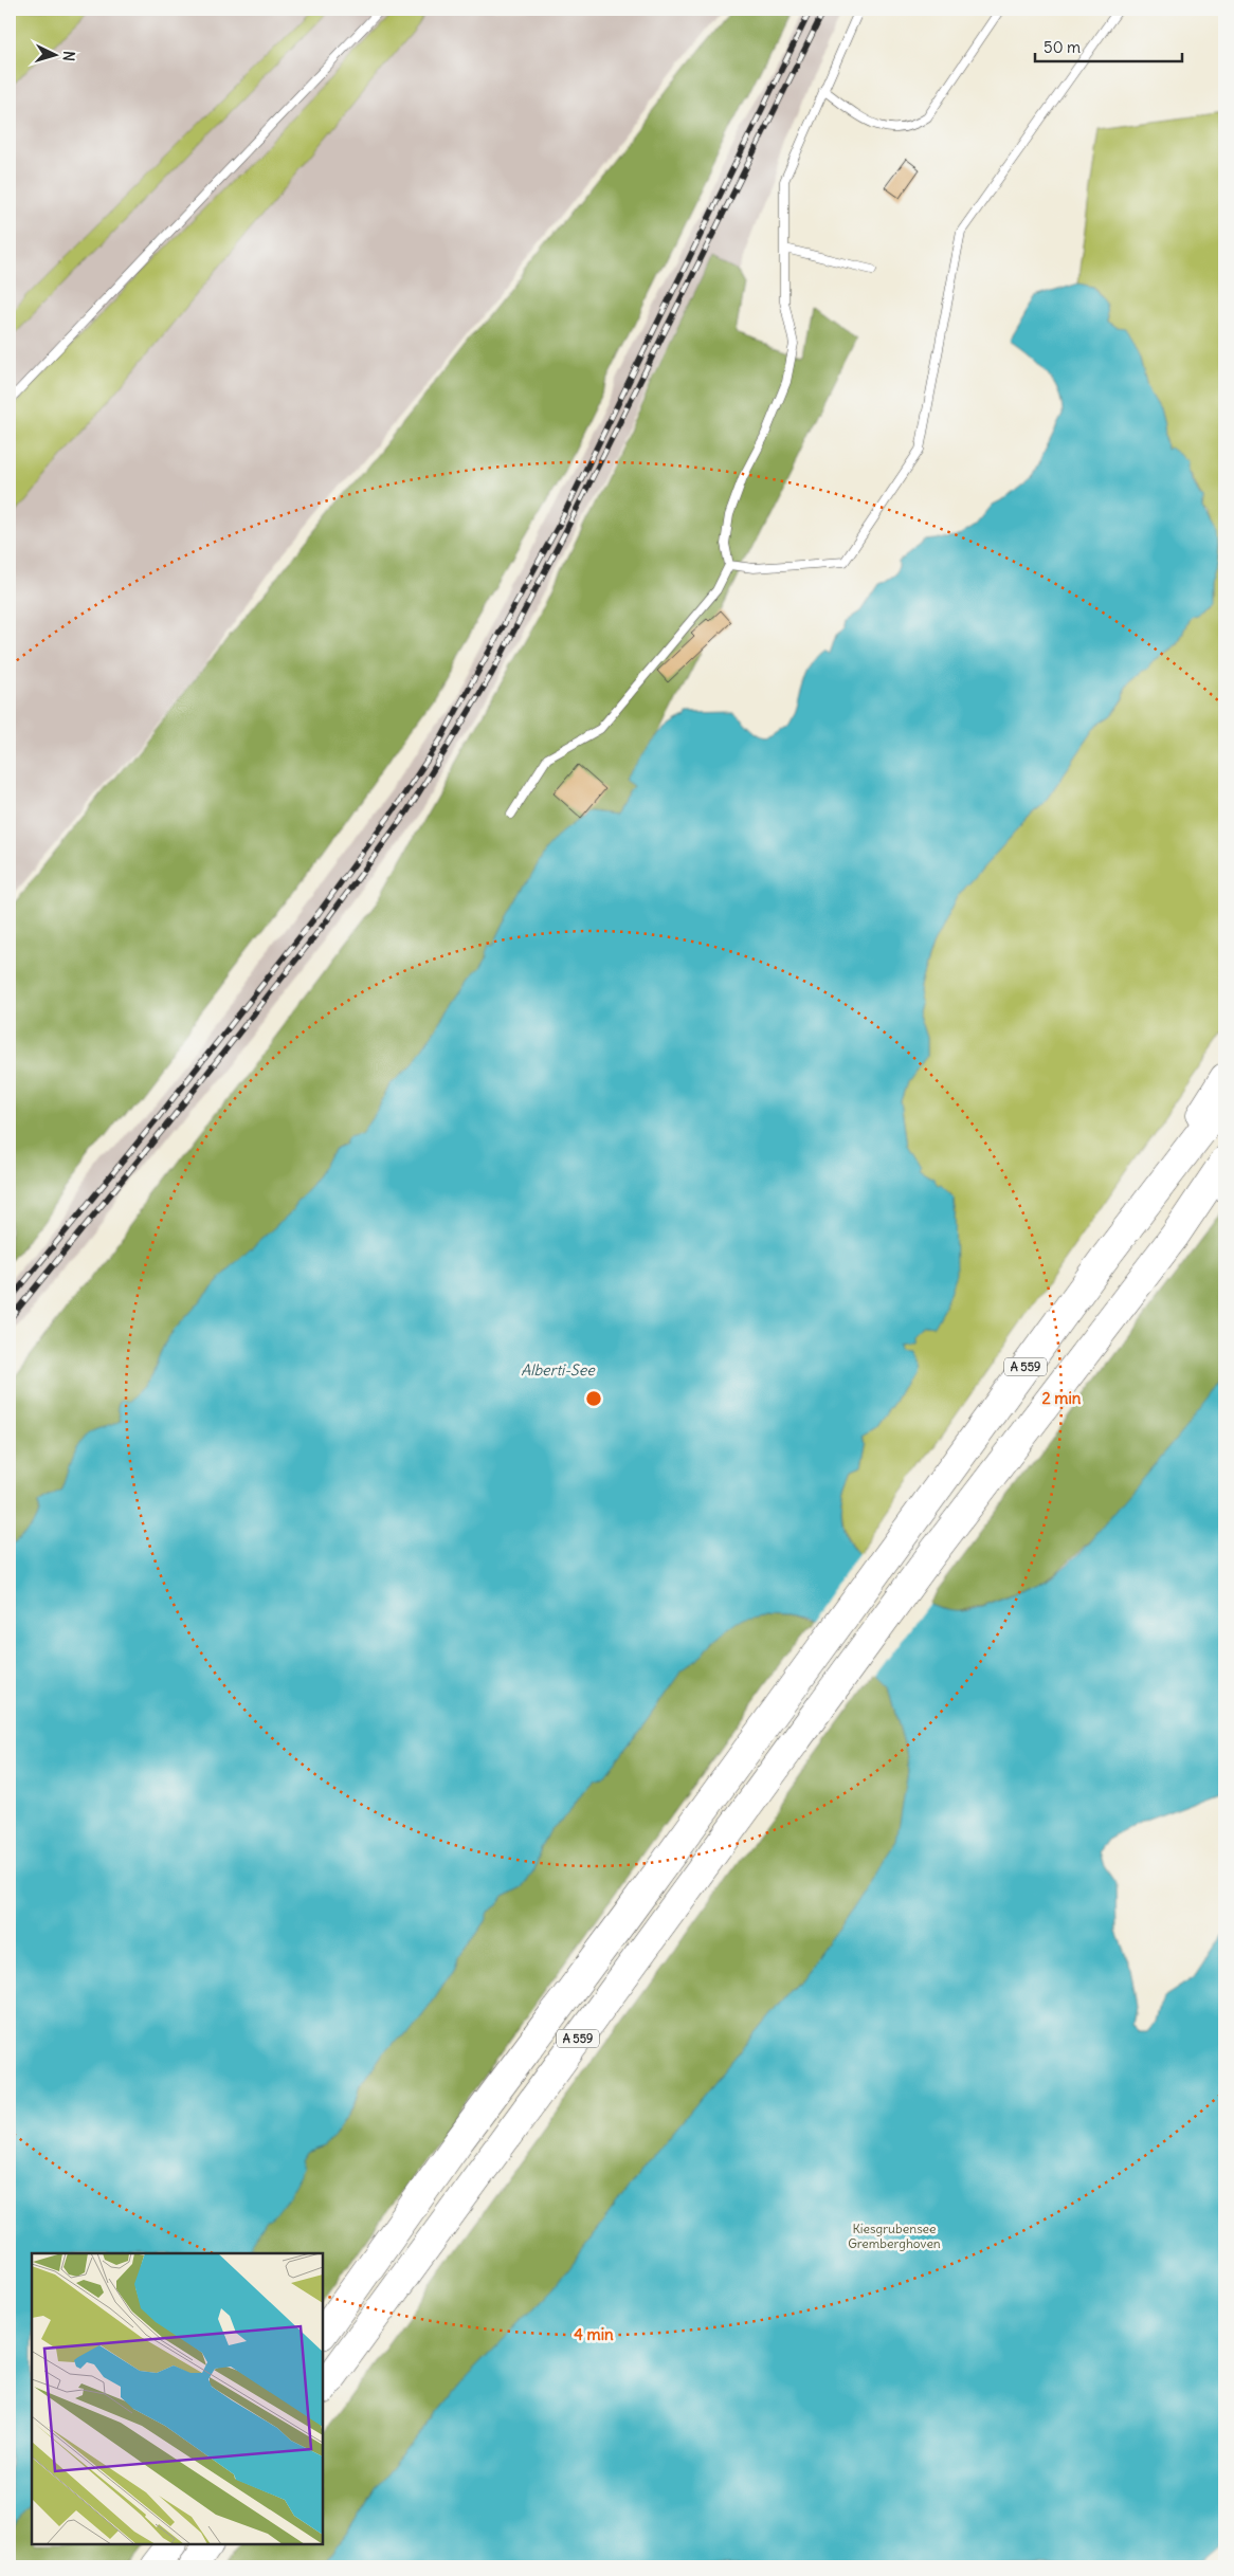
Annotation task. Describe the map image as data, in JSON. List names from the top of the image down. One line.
{"streets":{"highway":["A 559"]},"water":["Alberti-See"],"parks":["Kiesgrubensee Gremberghoven"],"scale_bar":"50 m","north":"right","rings":["2 min","4 min"]}
